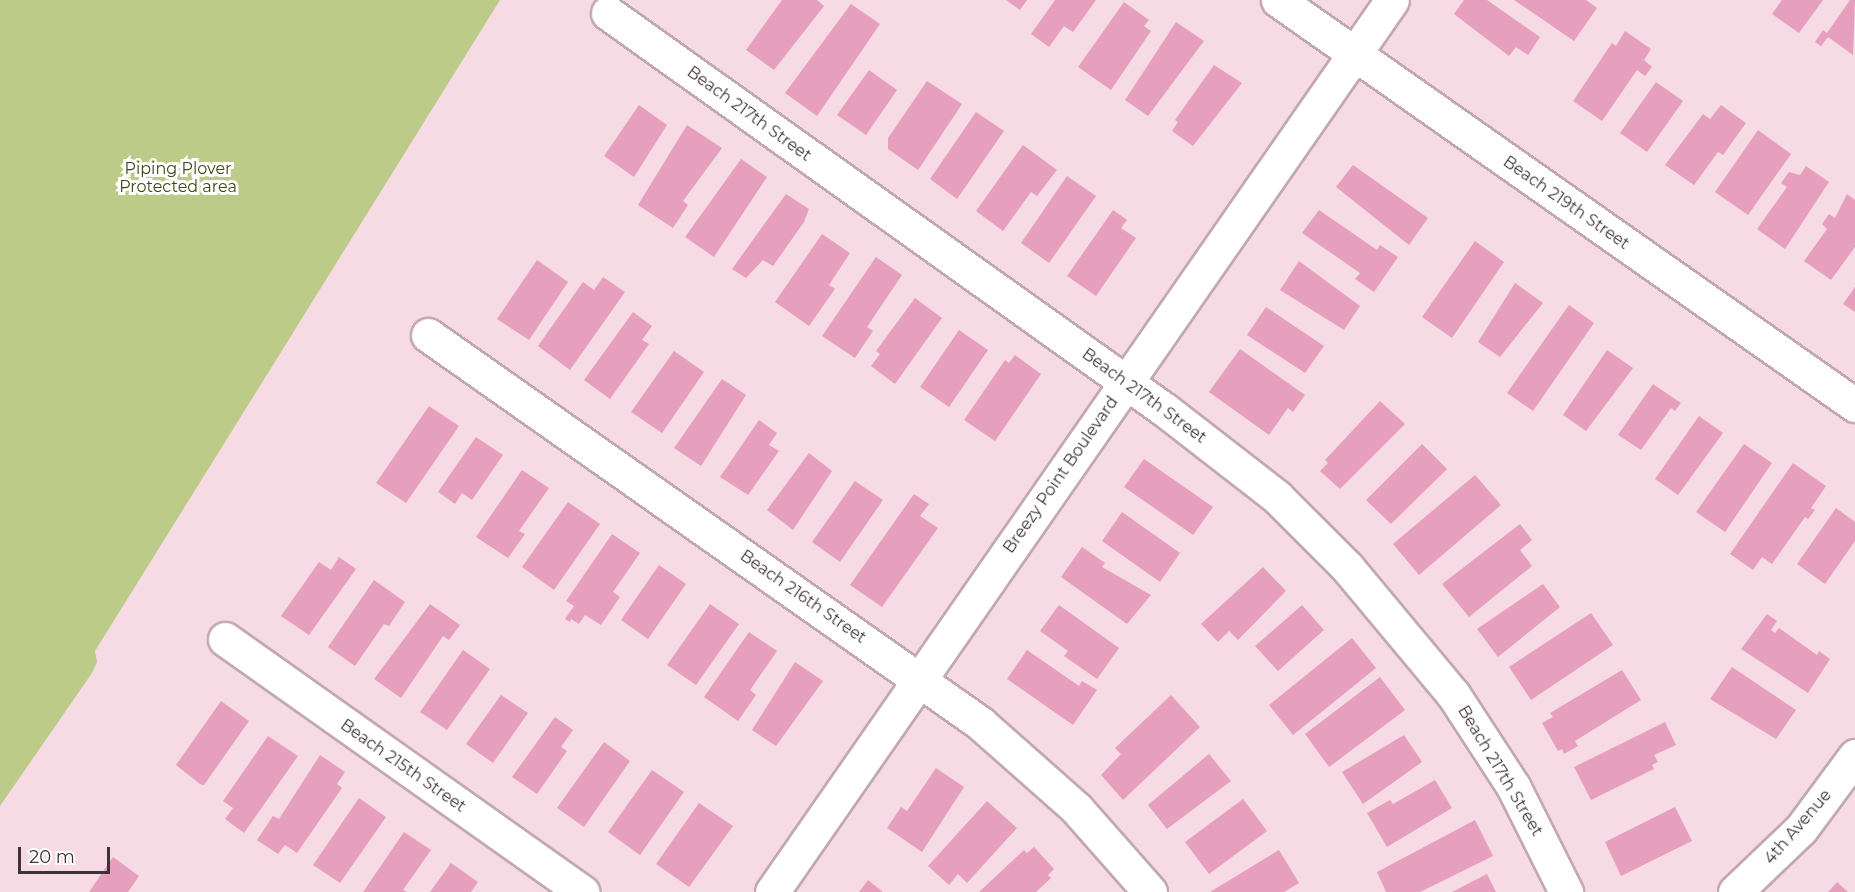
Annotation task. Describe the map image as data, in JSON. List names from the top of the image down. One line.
{"streets":{"street":["Beach 217th Street","Beach 219th Street","Breezy Point Boulevard","Beach 216th Street","Beach 215th Street","4th Avenue"]},"crossings":[["Beach 217th Street","Breezy Point Boulevard"],["Beach 219th Street","Breezy Point Boulevard"],["Breezy Point Boulevard","Beach 216th Street"]],"parks":["Piping Plover Protected area"],"scale_bar":"20 m"}
